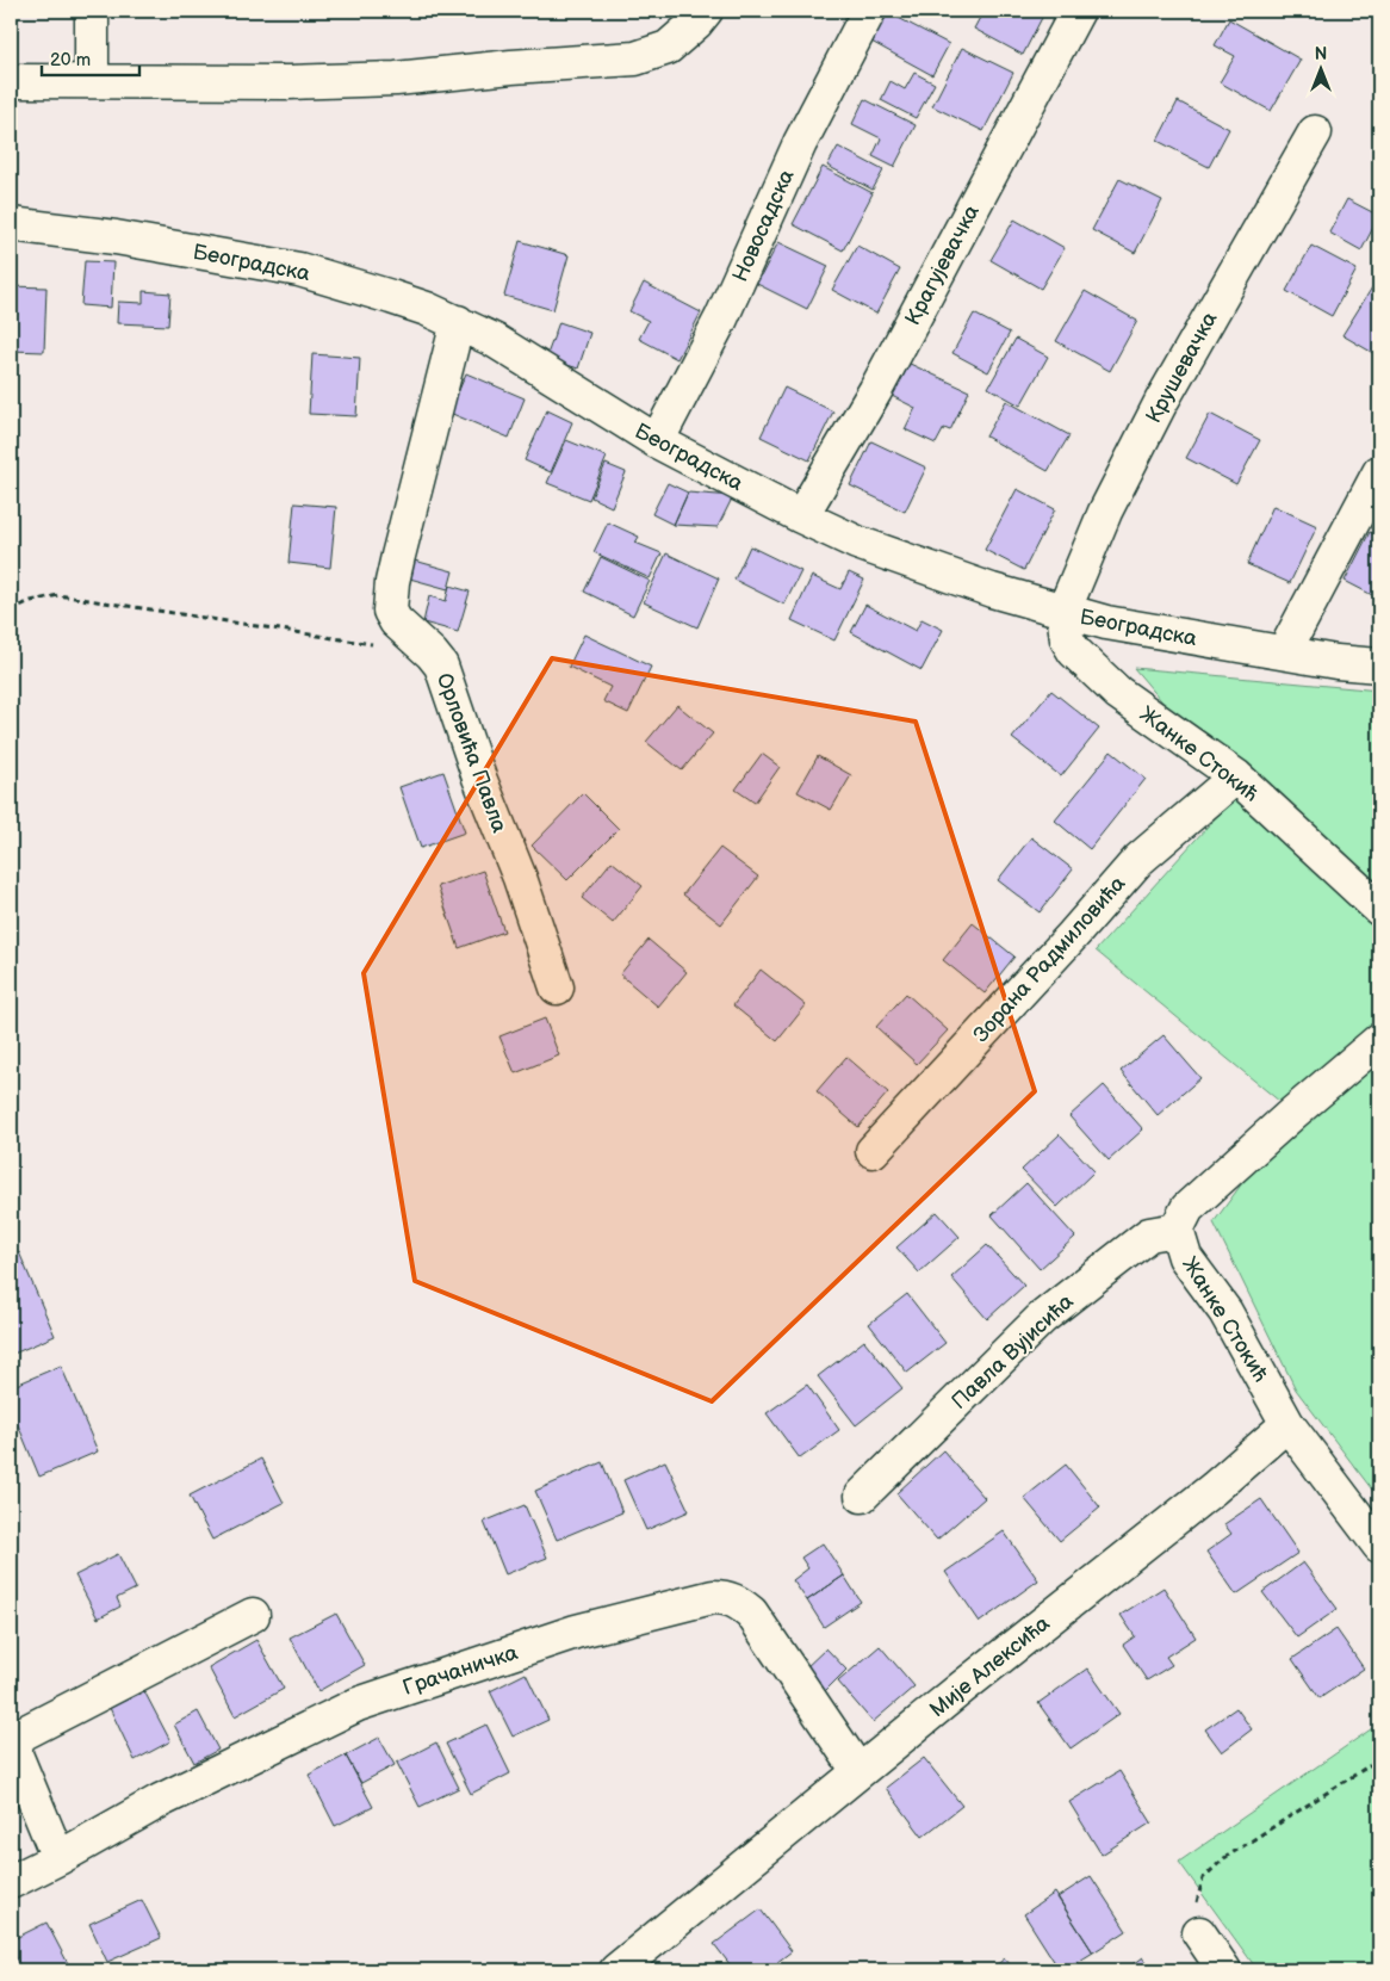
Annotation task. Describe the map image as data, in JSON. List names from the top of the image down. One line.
{"streets":{"street":["Новосадска","Београдска","Крагујевачка","Крушевачка","Орловића Павла","Жанке Стокић","Зорана Радмиловића","Павла Вујисића","Мије Алексића","Грачаничка"]},"crossings":[["Новосадска","Београдска"],["Београдска","Крагујевачка"],["Београдска","Крушевачка"],["Београдска","Орловића Павла"],["Београдска","Жанке Стокић"],["Крушевачка","Жанке Стокић"],["Жанке Стокић","Зорана Радмиловића"],["Жанке Стокић","Павла Вујисића"],["Жанке Стокић","Мије Алексића"],["Мије Алексића","Грачаничка"]],"scale_bar":"20 m","north":"top"}
